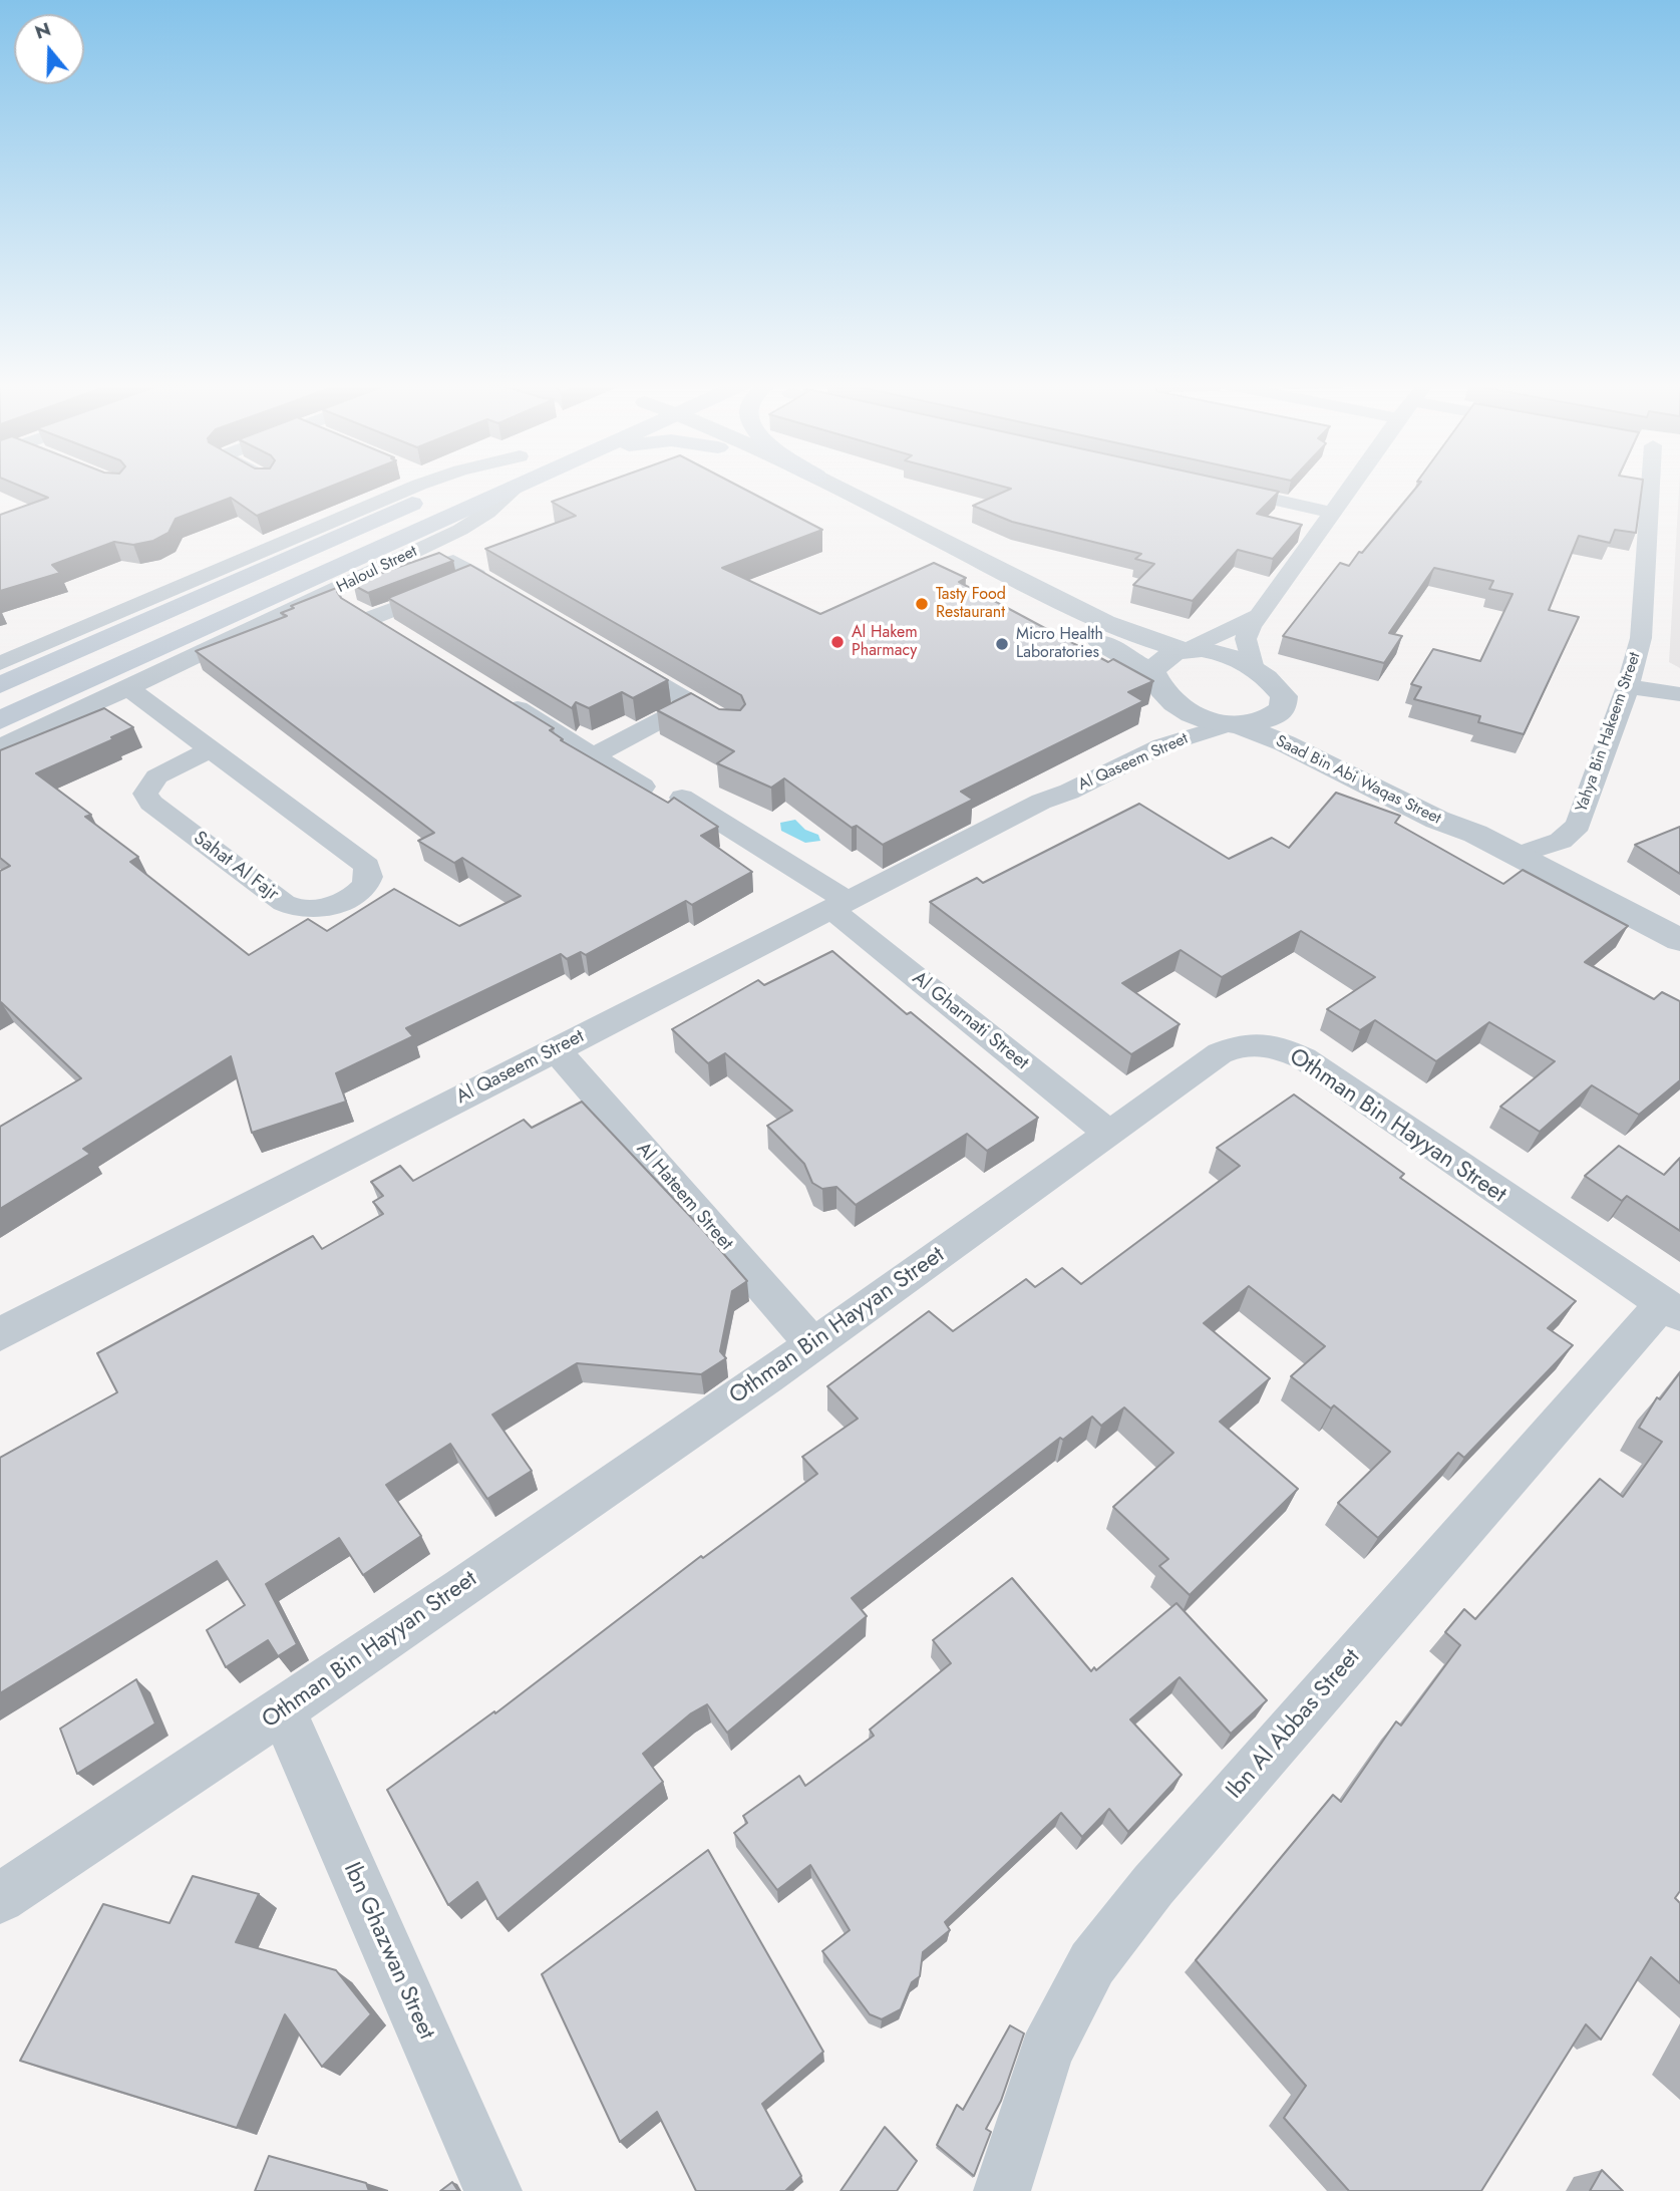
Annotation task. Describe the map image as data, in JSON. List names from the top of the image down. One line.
{"streets":{"main road":["Haloul Street"],"street":["Yahya Bin Hakeem Street","Al Qaseem Street","Saad Bin Abi Waqas Street","Sahat Al Fajr","Al Gharnati Street","Othman Bin Hayyan Street","Al Hateem Street","Ibn Al Abbas Street","Ibn Ghazwan Street"]},"crossings":[["Haloul Street","Sahat Al Fajr"],["Yahya Bin Hakeem Street","Saad Bin Abi Waqas Street"],["Al Qaseem Street","Saad Bin Abi Waqas Street"],["Al Qaseem Street","Al Gharnati Street"],["Al Qaseem Street","Al Hateem Street"],["Al Gharnati Street","Othman Bin Hayyan Street"],["Othman Bin Hayyan Street","Al Hateem Street"],["Othman Bin Hayyan Street","Ibn Al Abbas Street"],["Othman Bin Hayyan Street","Ibn Ghazwan Street"]],"places":["Tasty Food Restaurant","Al Hakem Pharmacy","Micro Health Laboratories"],"north":"top"}
